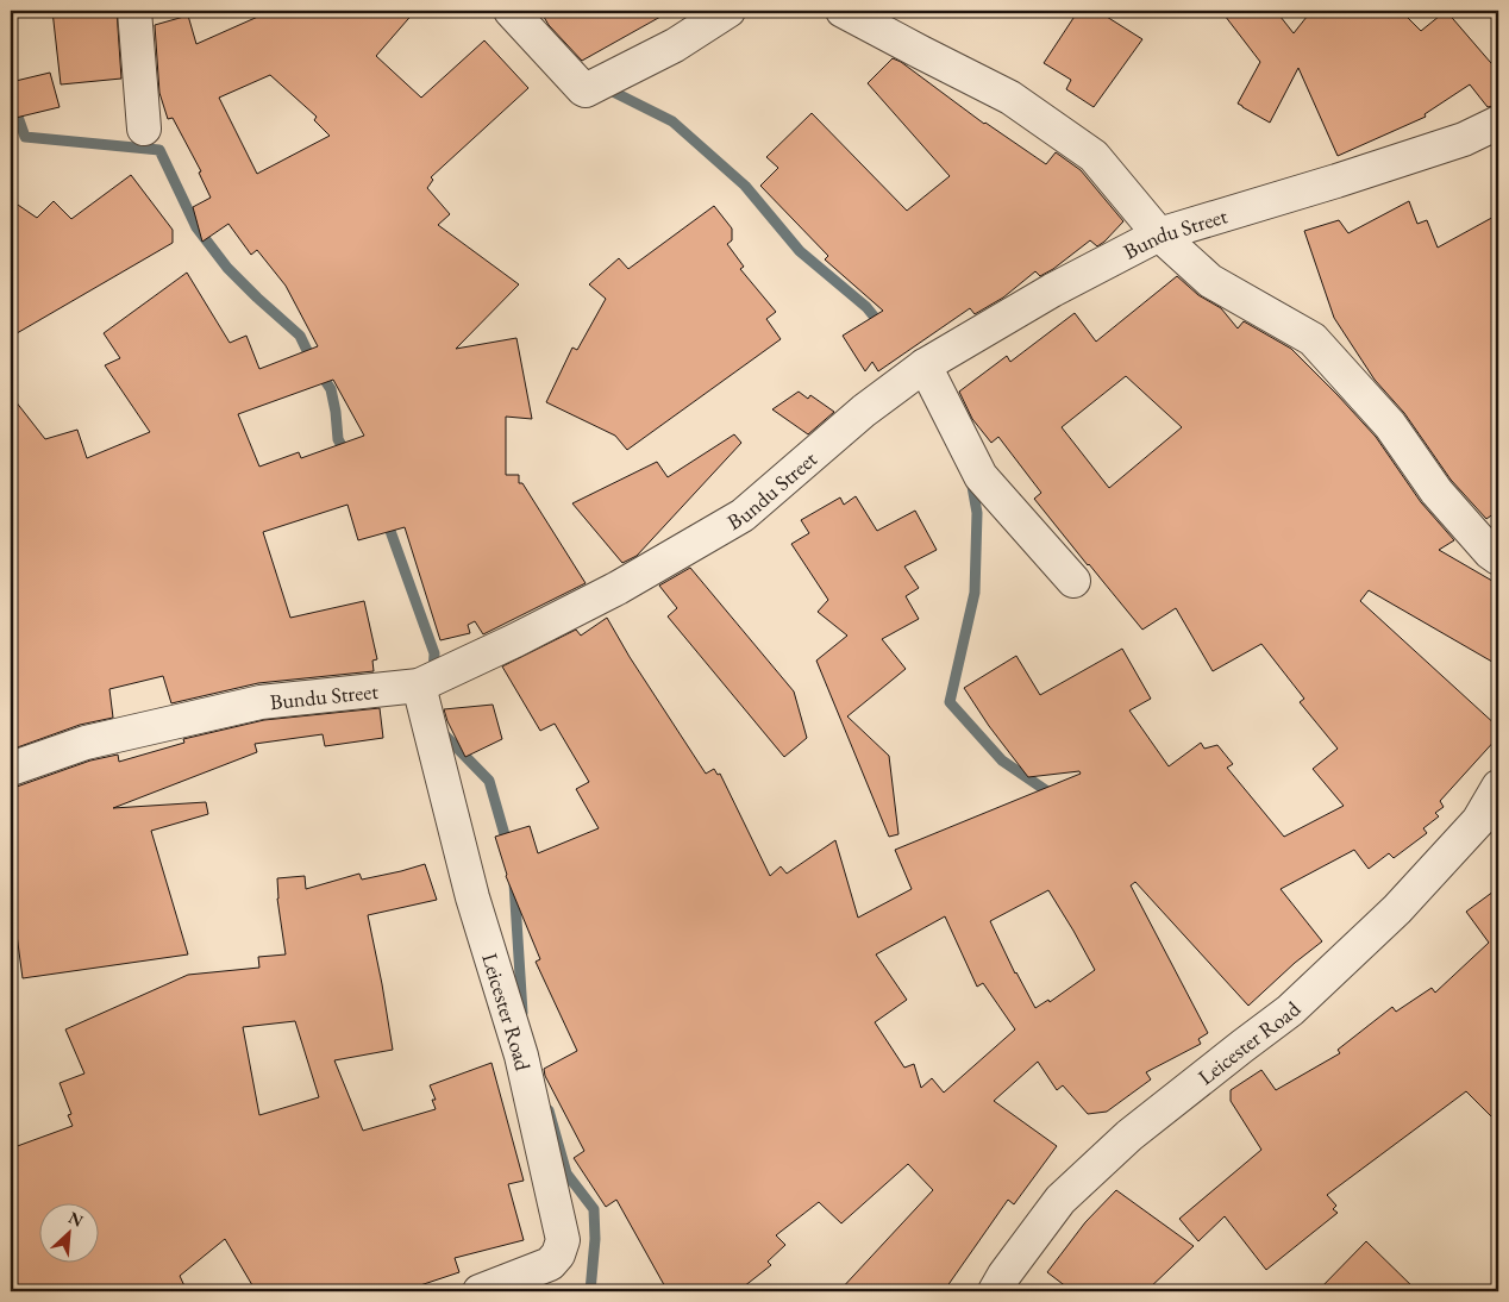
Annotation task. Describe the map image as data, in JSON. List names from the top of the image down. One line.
{"streets":{"street":["Bundu Street","Leicester Road"]},"crossings":[["Bundu Street","Leicester Road"]],"north":"top right"}
